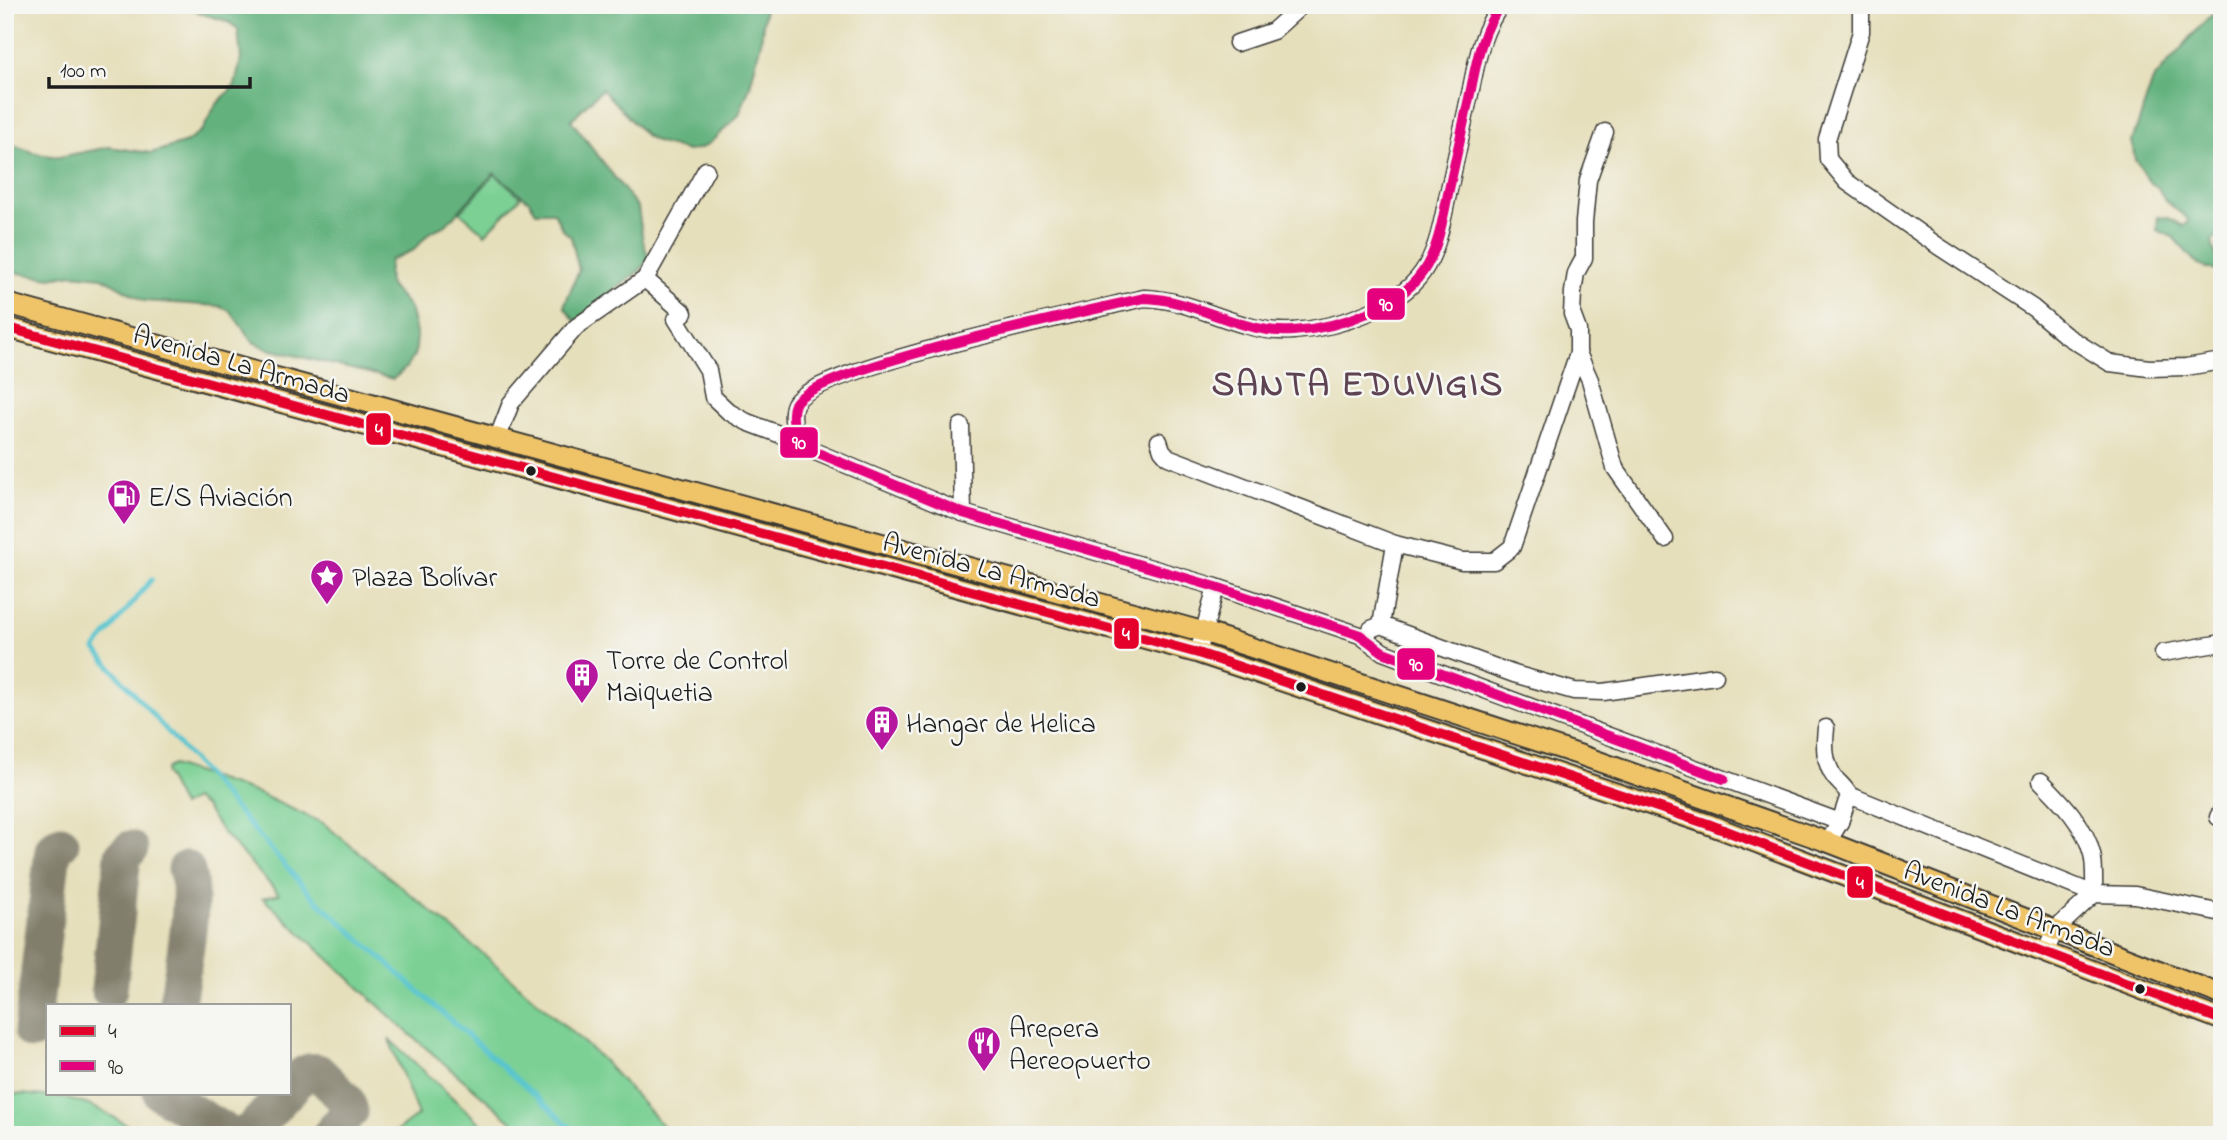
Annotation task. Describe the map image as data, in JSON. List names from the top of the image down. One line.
{"streets":{"main road":["Avenida La Armada"]},"districts":["SANTA EDUVIGIS"],"places":{"fuel station":["E/S Aviación"],"place":["Plaza Bolívar"],"building":["Torre de Control Maiquetia","Hangar de Helica"],"restaurant":["Arepera Aereopuerto"]},"lines":["transit line 90","transit line 4"],"legend":["4","90"],"scale_bar":"100 m"}
